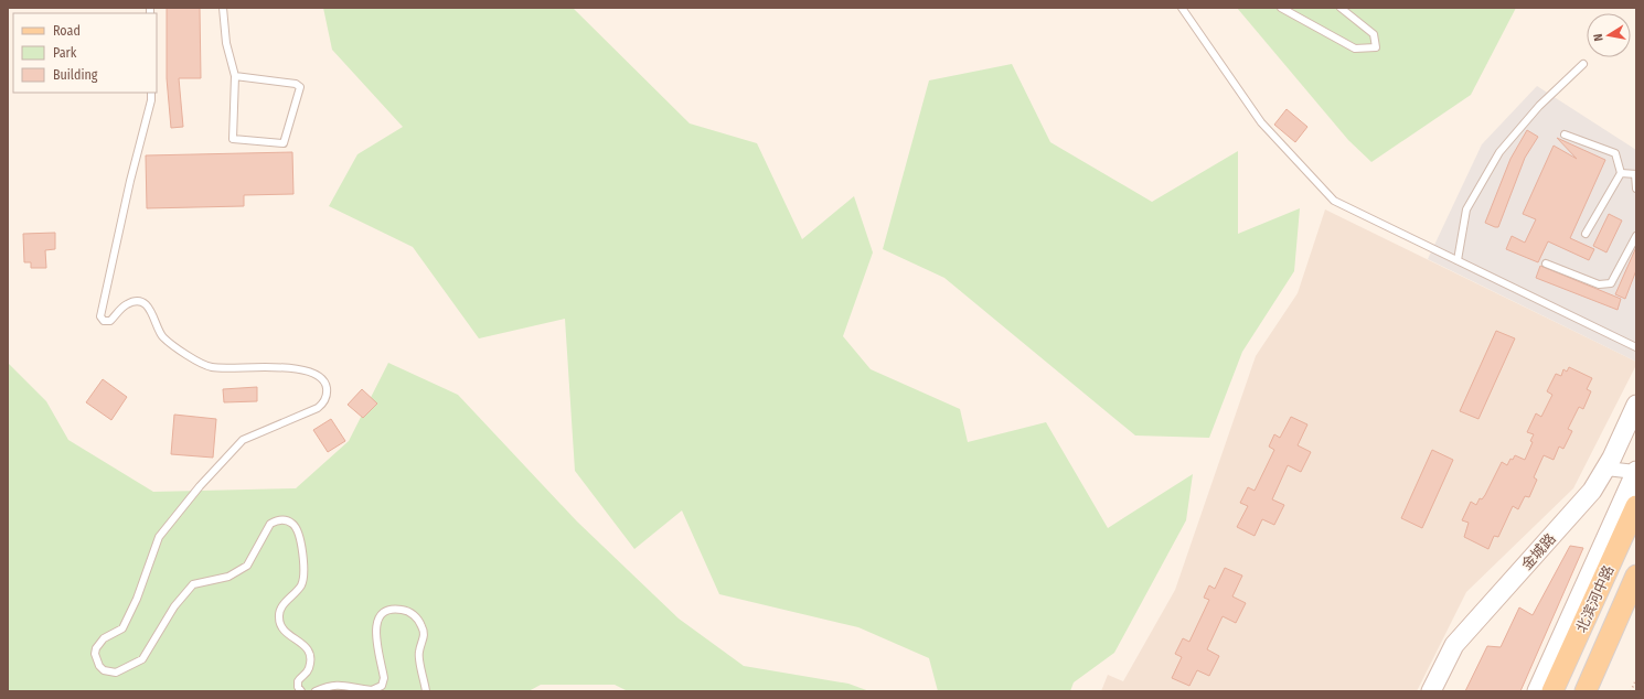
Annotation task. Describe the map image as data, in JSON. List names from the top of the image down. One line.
{"streets":{"main road":["北滨河中路"],"street":["金城路"]},"legend":["Road","Park","Building"],"north":"left"}
